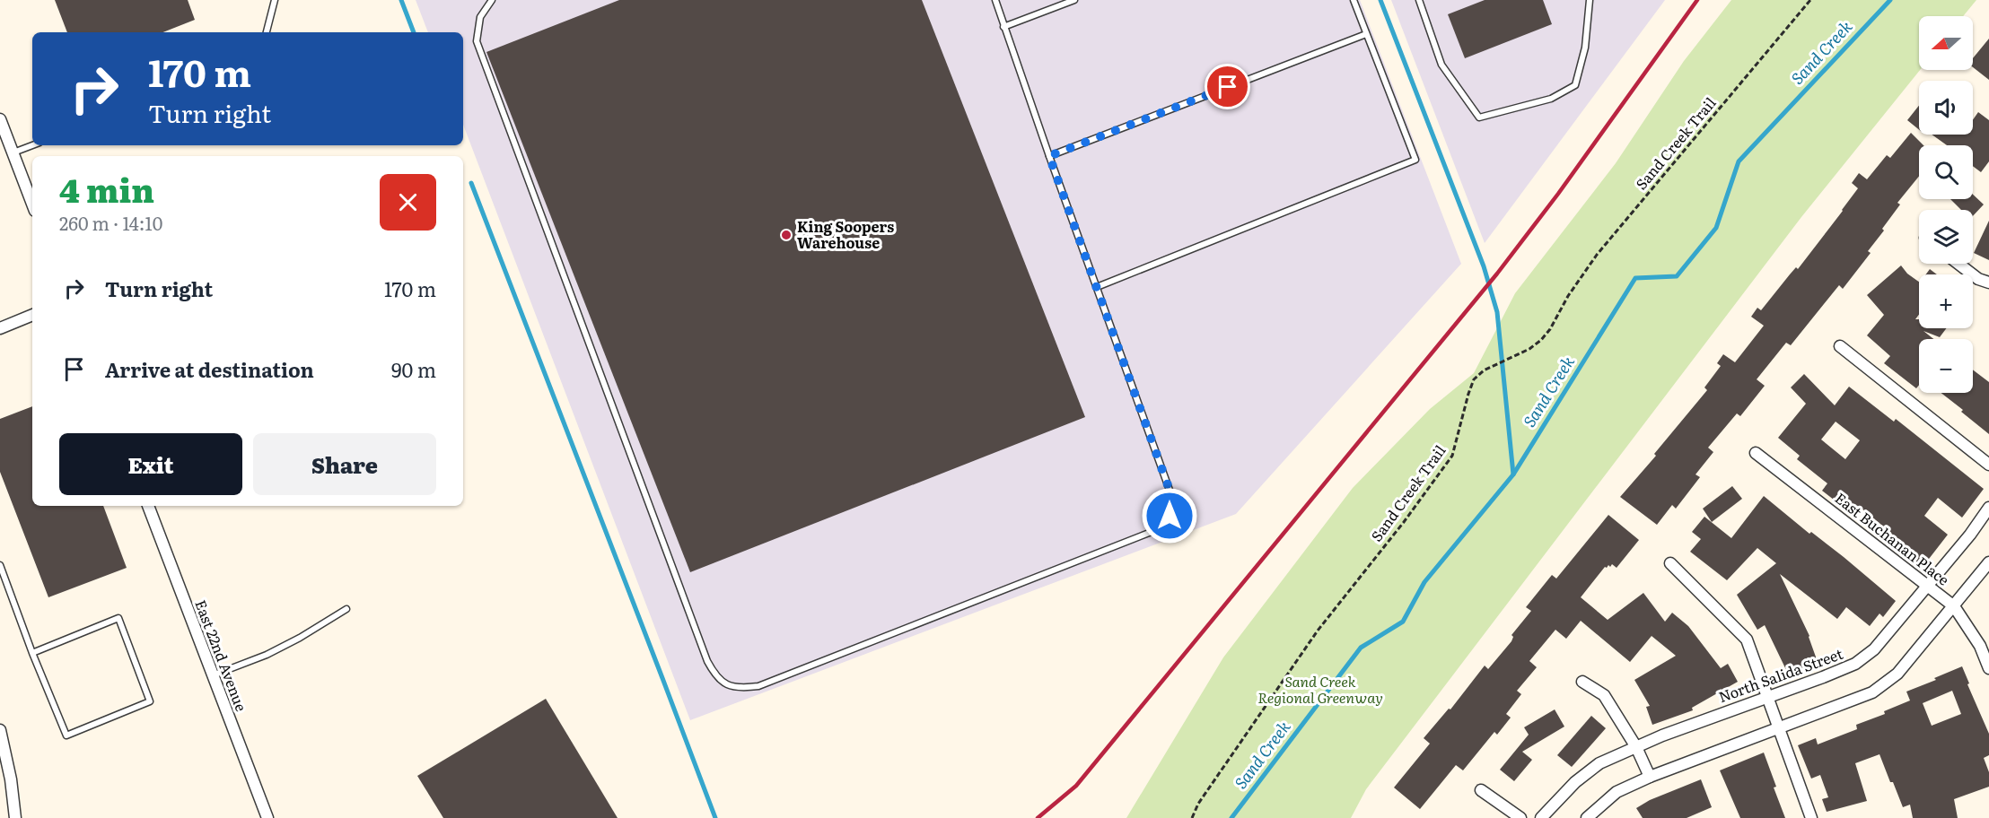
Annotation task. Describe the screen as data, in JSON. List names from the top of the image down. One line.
{"streets":{"street":["East Buchanan Place","East 22nd Avenue","North Salida Street"],"path":["Sand Creek Trail"]},"crossings":[["East Buchanan Place","North Salida Street"]],"water":["Sand Creek"],"parks":["Sand Creek Regional Greenway"],"places":["King Soopers Warehouse"],"north":"left","page":{"map_buttons":["+","−"],"turn":["170 m","Turn right"],"heading":["4 min","260 m · 14:10"],"list":[{"name":"Turn right","value":"170 m"},{"name":"Arrive at destination","value":"90 m"}],"buttons":["Exit","Share"]}}
